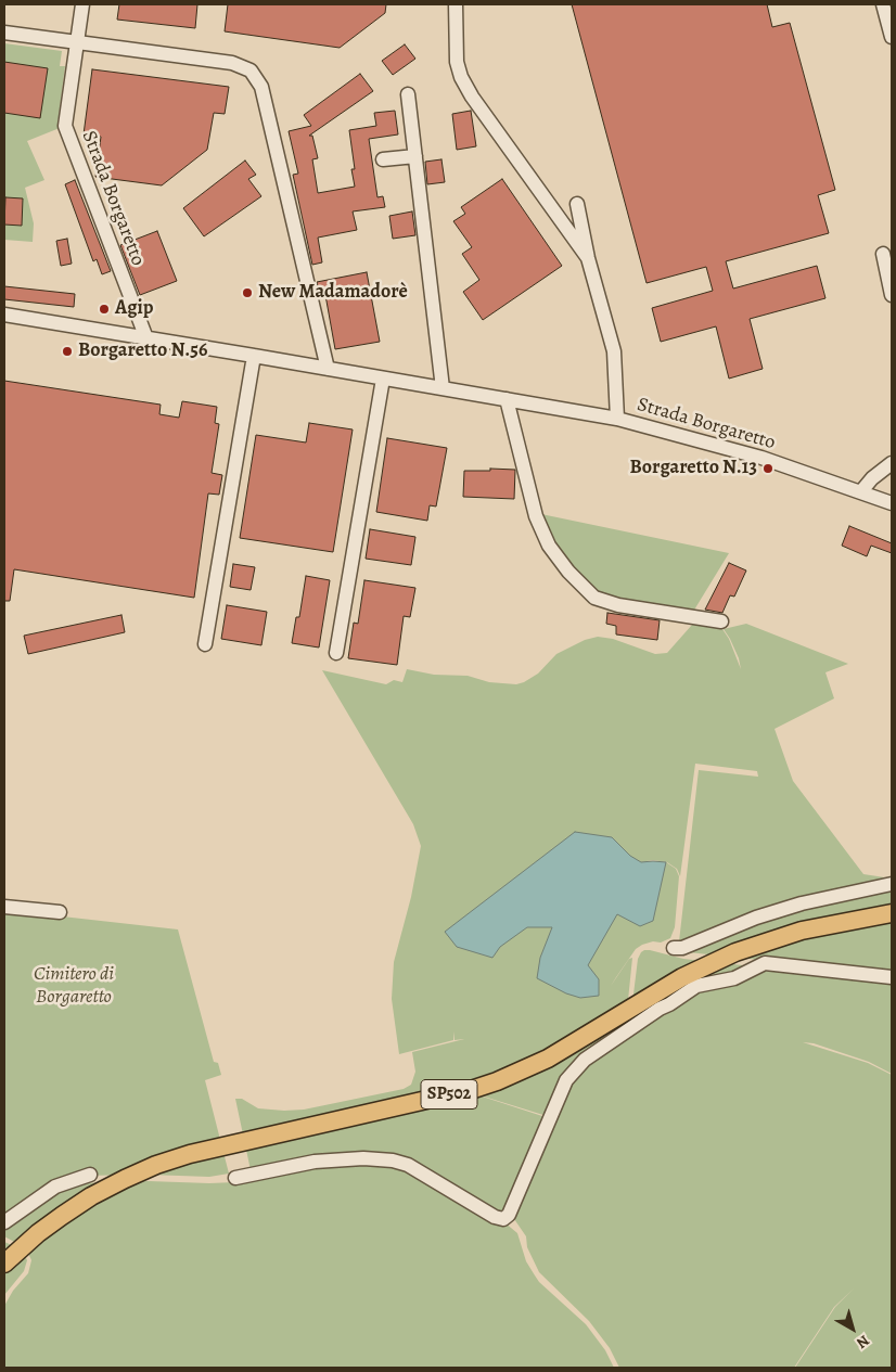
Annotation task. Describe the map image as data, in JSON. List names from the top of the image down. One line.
{"streets":{"main road":["SP502"],"street":["Strada Borgaretto"]},"parks":["Cimitero di Borgaretto"],"places":["New Madamadorè","Agip","Borgaretto N.56","Borgaretto N.13"],"north":"bottom right"}
